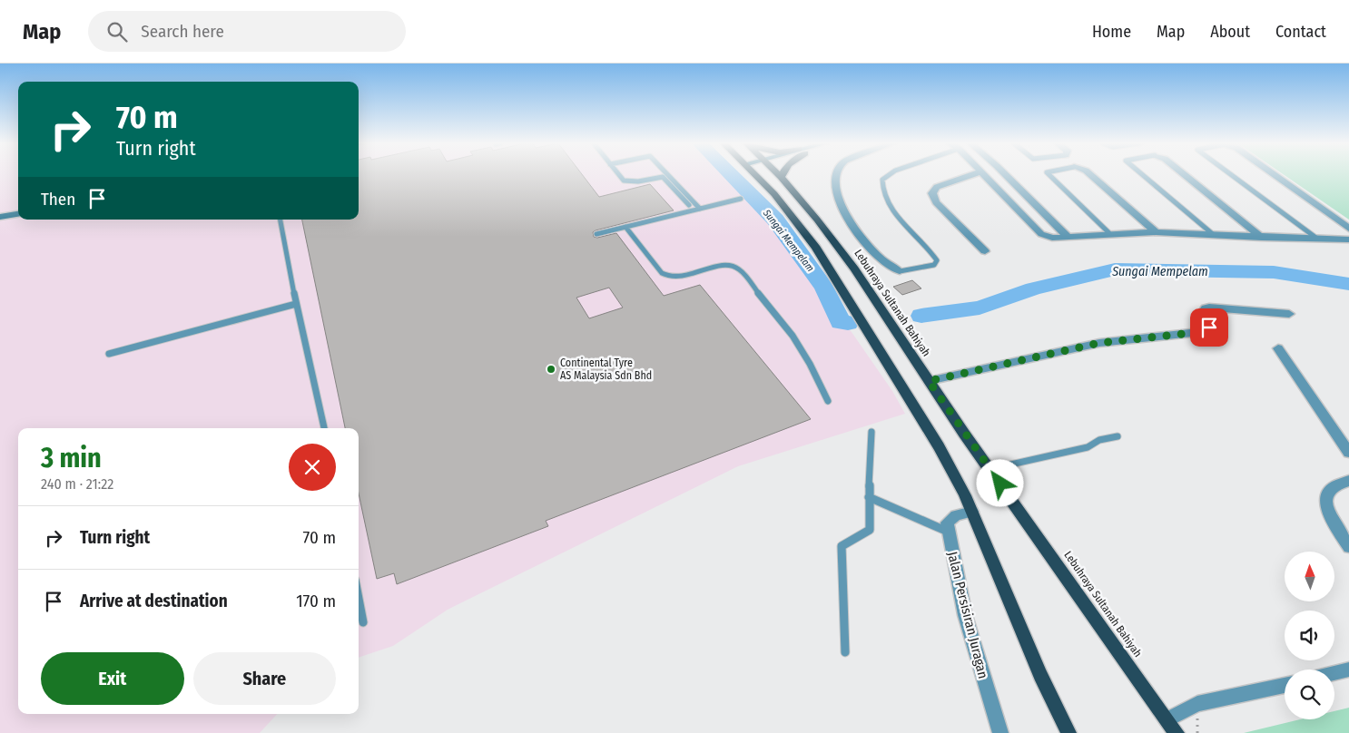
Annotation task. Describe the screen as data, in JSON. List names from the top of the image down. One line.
{"streets":{"main road":["Lebuhraya Sultanah Bahiyah"],"street":["Jalan Persisiran Juragan"]},"water":["Sungai Mempelam"],"places":["Continental Tyre AS Malaysia Sdn Bhd"],"north":"top","page":{"header":"Map","search":"Search here","nav":["Home","Map","About","Contact"],"turn":["70 m","Turn right"],"then":"Then","heading":["3 min","240 m · 21:22"],"list":[{"name":"Turn right","value":"70 m"},{"name":"Arrive at destination","value":"170 m"}],"buttons":["Exit","Share"]}}
